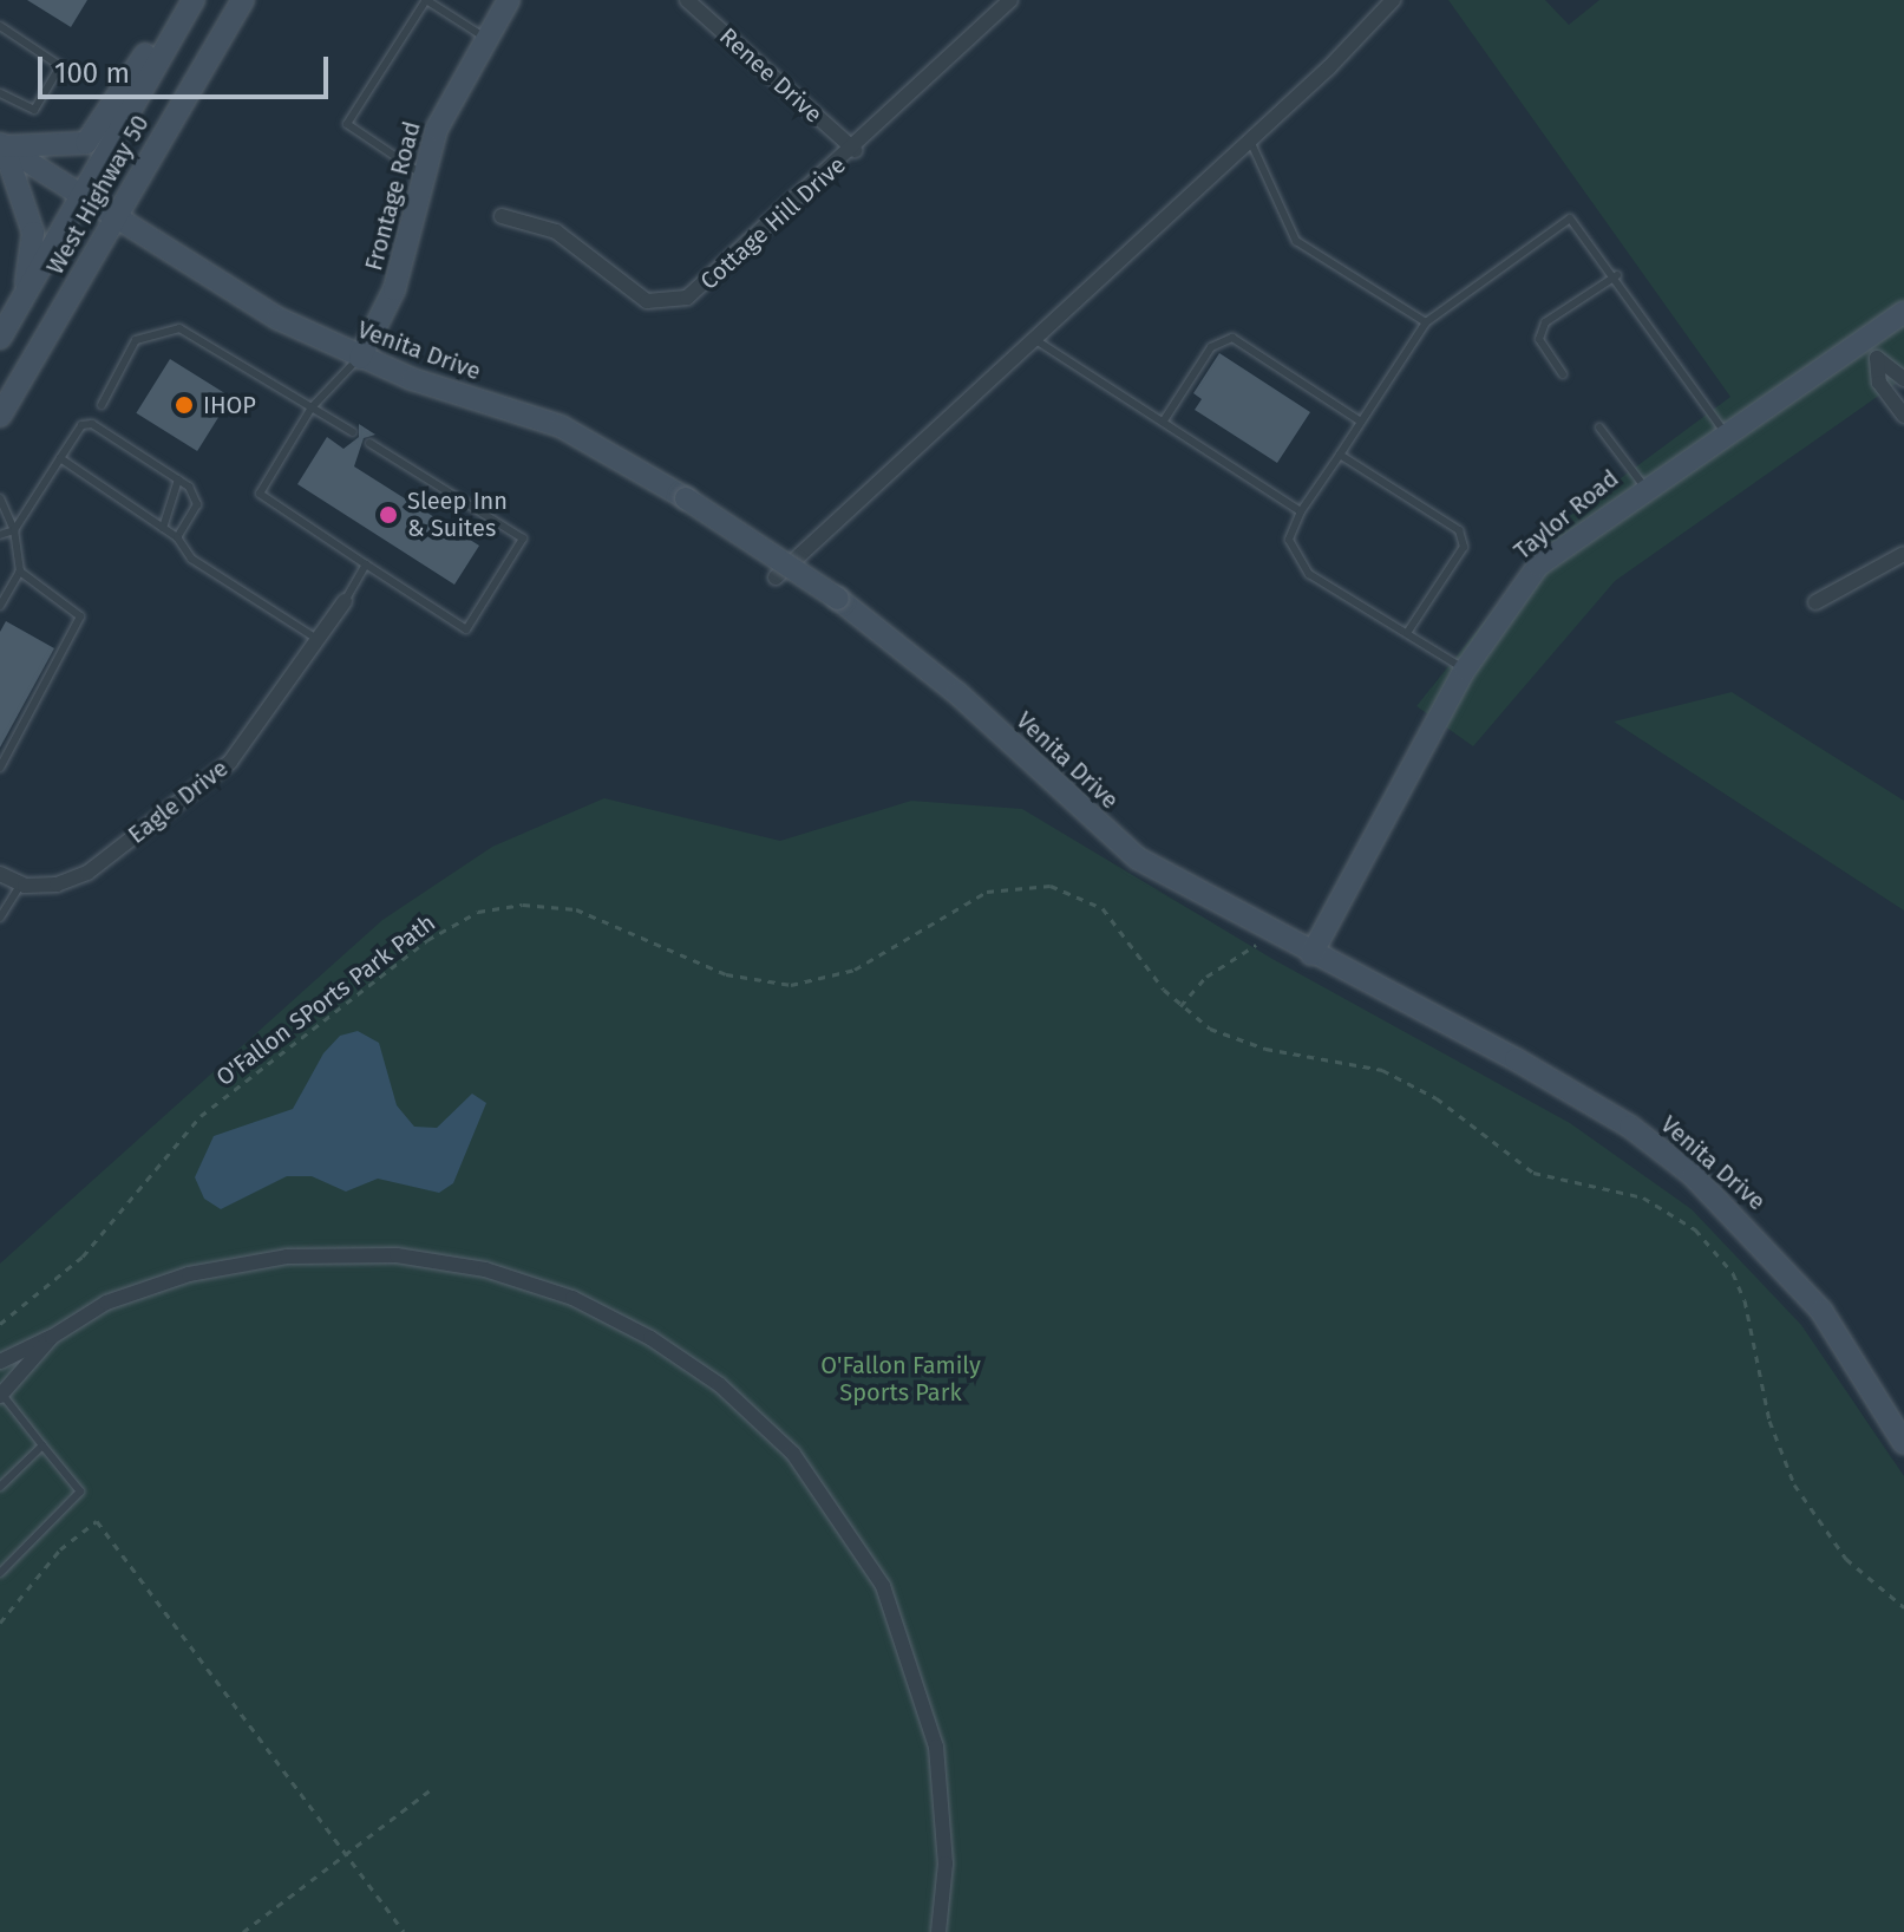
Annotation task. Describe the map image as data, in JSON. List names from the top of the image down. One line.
{"streets":{"street":["Renee Drive","West Highway 50","Frontage Road","Cottage Hill Drive","Venita Drive","Taylor Road","Eagle Drive"],"path":["O'Fallon SPorts Park Path"]},"crossings":[["Renee Drive","Cottage Hill Drive"],["West Highway 50","Venita Drive"],["Frontage Road","Venita Drive"],["Venita Drive","Taylor Road"]],"parks":["O'Fallon Family Sports Park"],"places":["IHOP","Sleep Inn & Suites"],"scale_bar":"100 m"}
